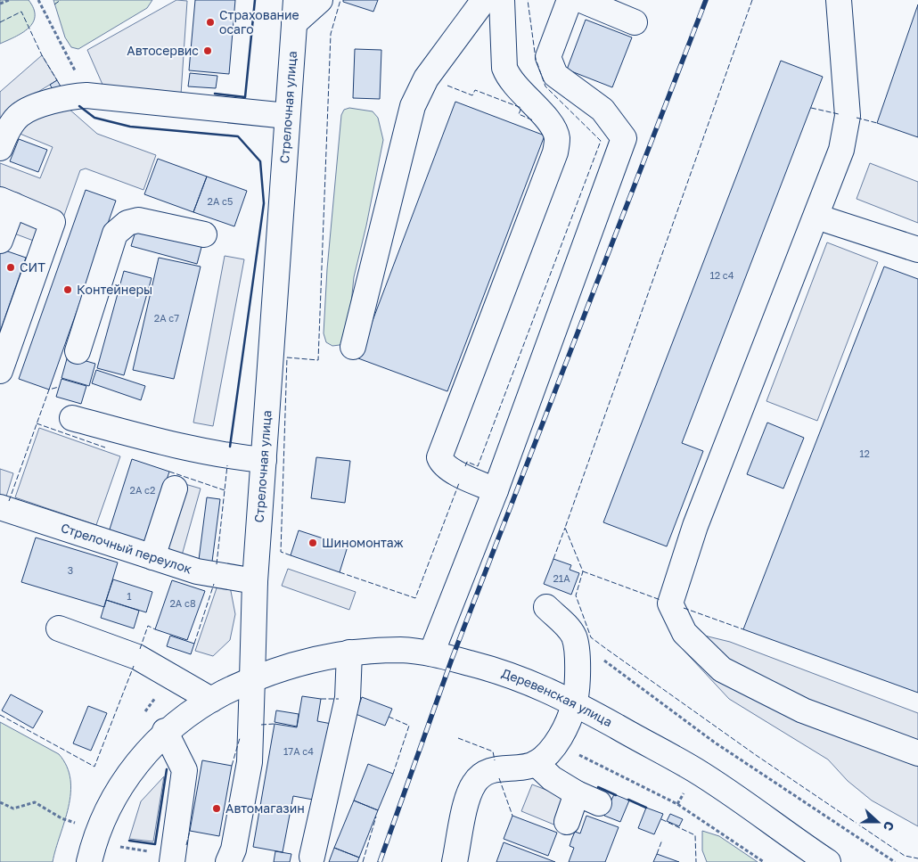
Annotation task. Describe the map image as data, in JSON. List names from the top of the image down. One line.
{"streets":{"main road":["Стрелочная улица","Стрелочный переулок","Деревенская улица"]},"crossings":[["Стрелочная улица","Стрелочный переулок"],["Стрелочная улица","Деревенская улица"]],"places":["Страхование осаго","Автосервис","СИТ","Контейнеры","Шиномонтаж","Автомагазин"],"house_numbers":["2А с5","12 с4","2А с7","12","2А с2","3","21А","1","2А с8","17А с4"],"north":"right"}
